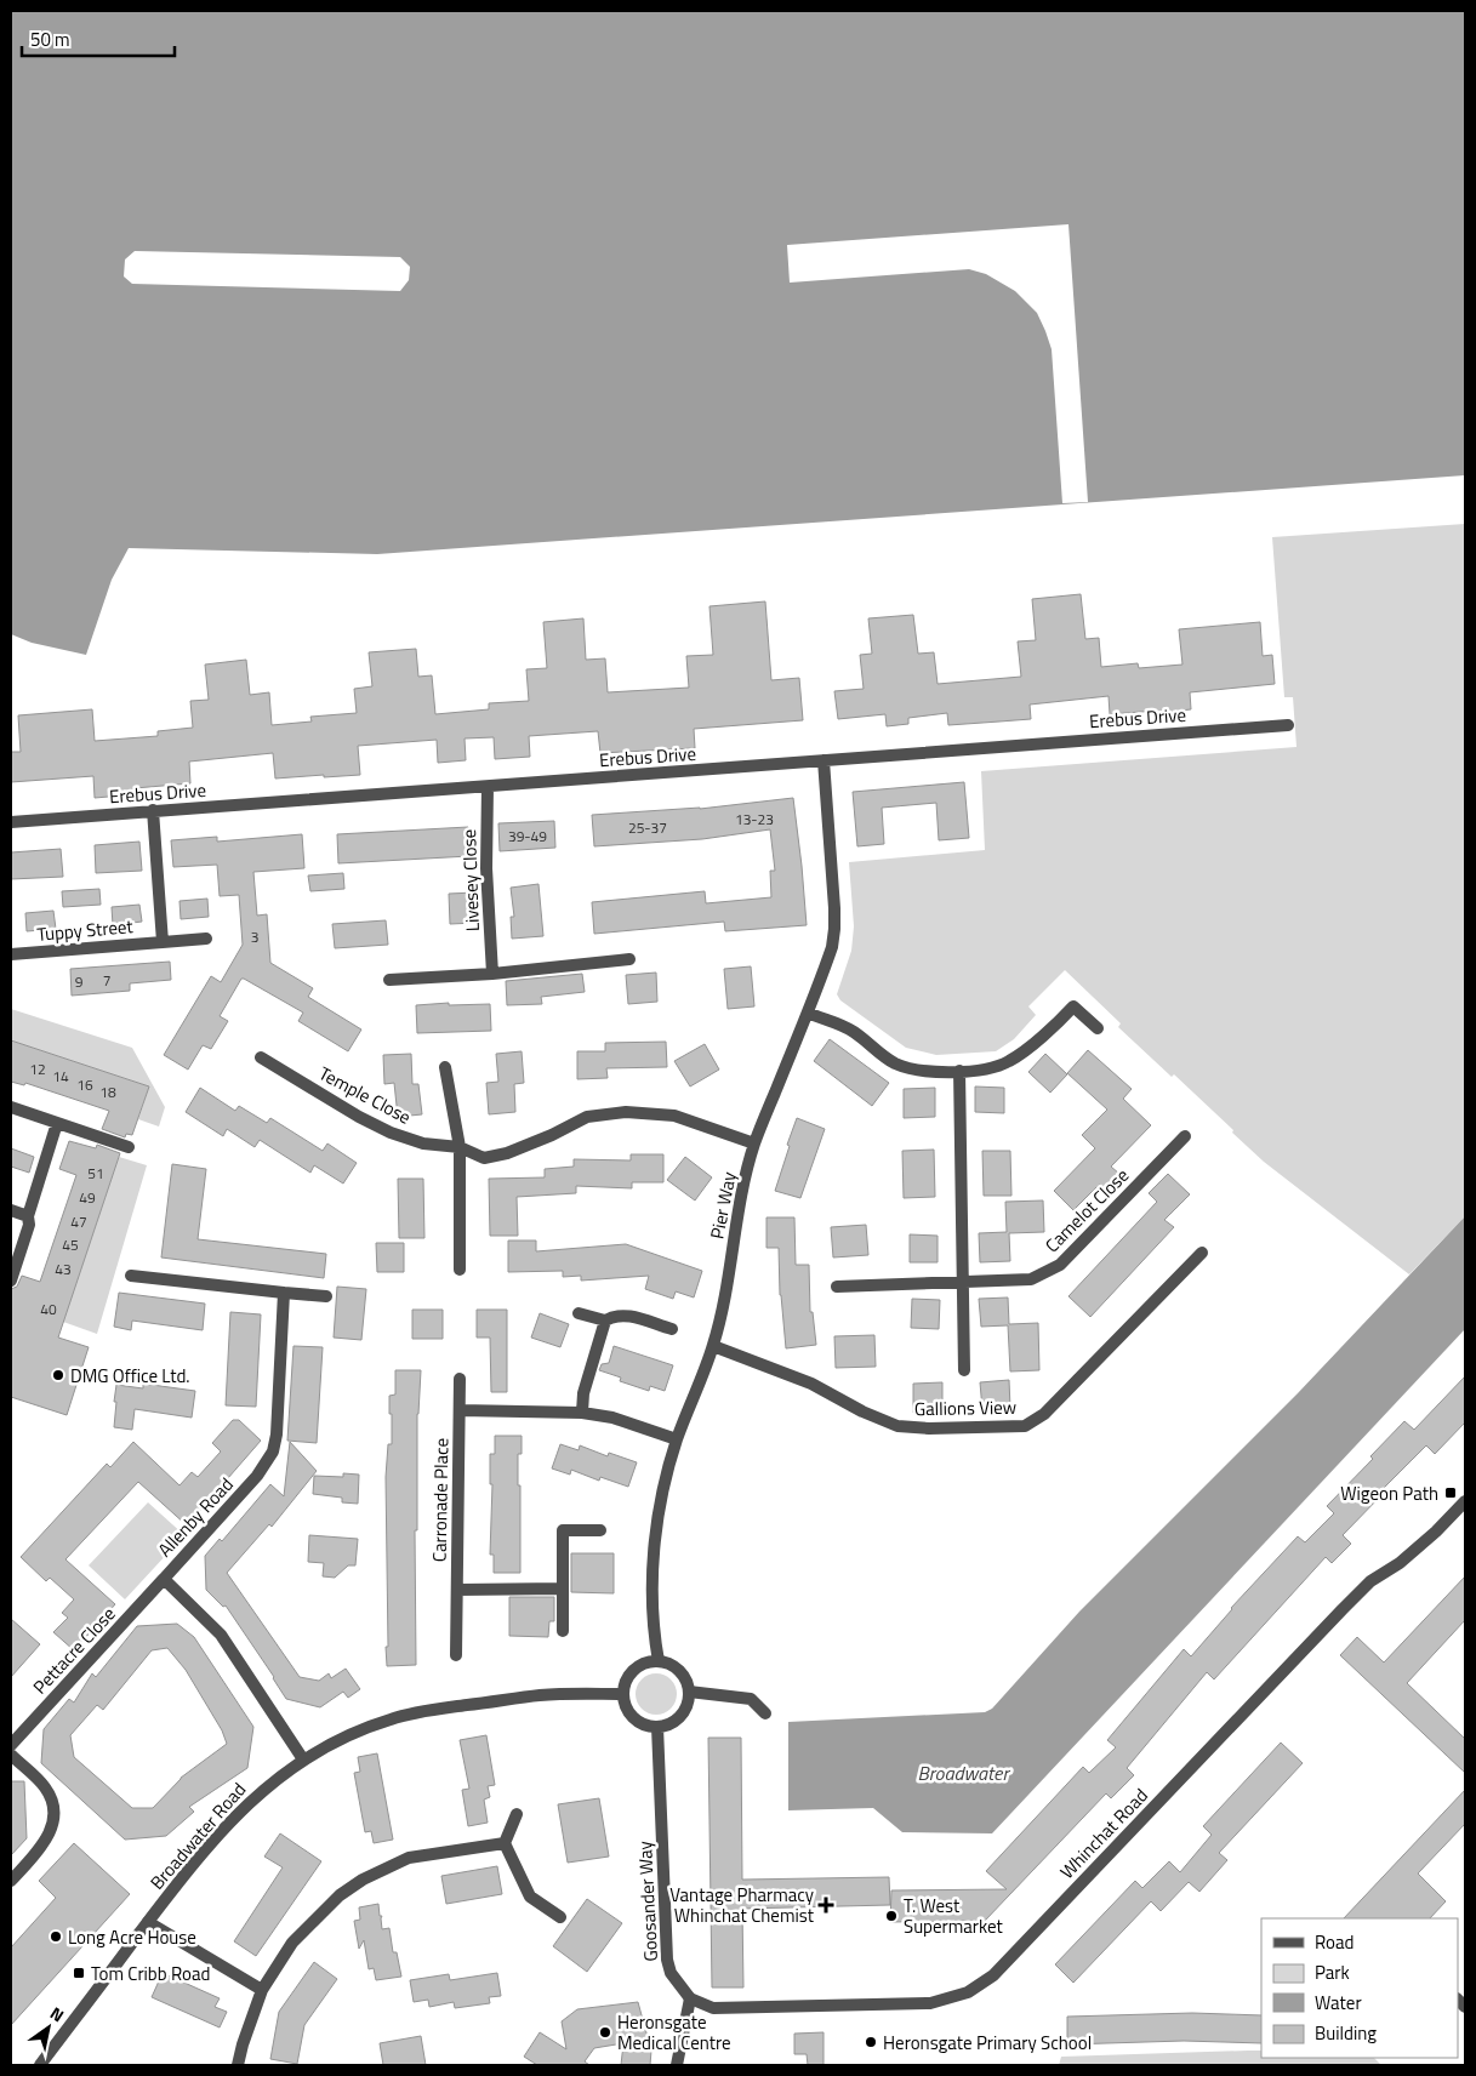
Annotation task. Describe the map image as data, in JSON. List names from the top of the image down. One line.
{"streets":{"street":["Erebus Drive","Livesey Close","Tuppy Street","Temple Close","Pier Way","Camelot Close","Gallions View","Carronade Place","Allenby Road","Pettacre Close","Whinchat Road","Broadwater Road","Goosander Way"]},"crossings":[["Erebus Drive","Livesey Close"],["Erebus Drive","Pier Way"],["Temple Close","Pier Way"],["Pier Way","Gallions View"],["Pier Way","Broadwater Road"],["Pier Way","Goosander Way"],["Allenby Road","Pettacre Close"],["Allenby Road","Broadwater Road"],["Whinchat Road","Goosander Way"],["Broadwater Road","Goosander Way"]],"water":["Broadwater"],"places":{"other":["DMG Office Ltd.","T. West Supermarket","Long Acre House","Heronsgate Medical Centre","Heronsgate Primary School"],"transit":["Wigeon Path","Tom Cribb Road"],"health":["Vantage Pharmacy Whinchat Chemist"]},"house_numbers":["13-23","25-37","39-49","3","7","9","12","14","16","18","51","49","47","45","43","40"],"legend":["Road","Park","Water","Building"],"scale_bar":"50 m","north":"top right"}
